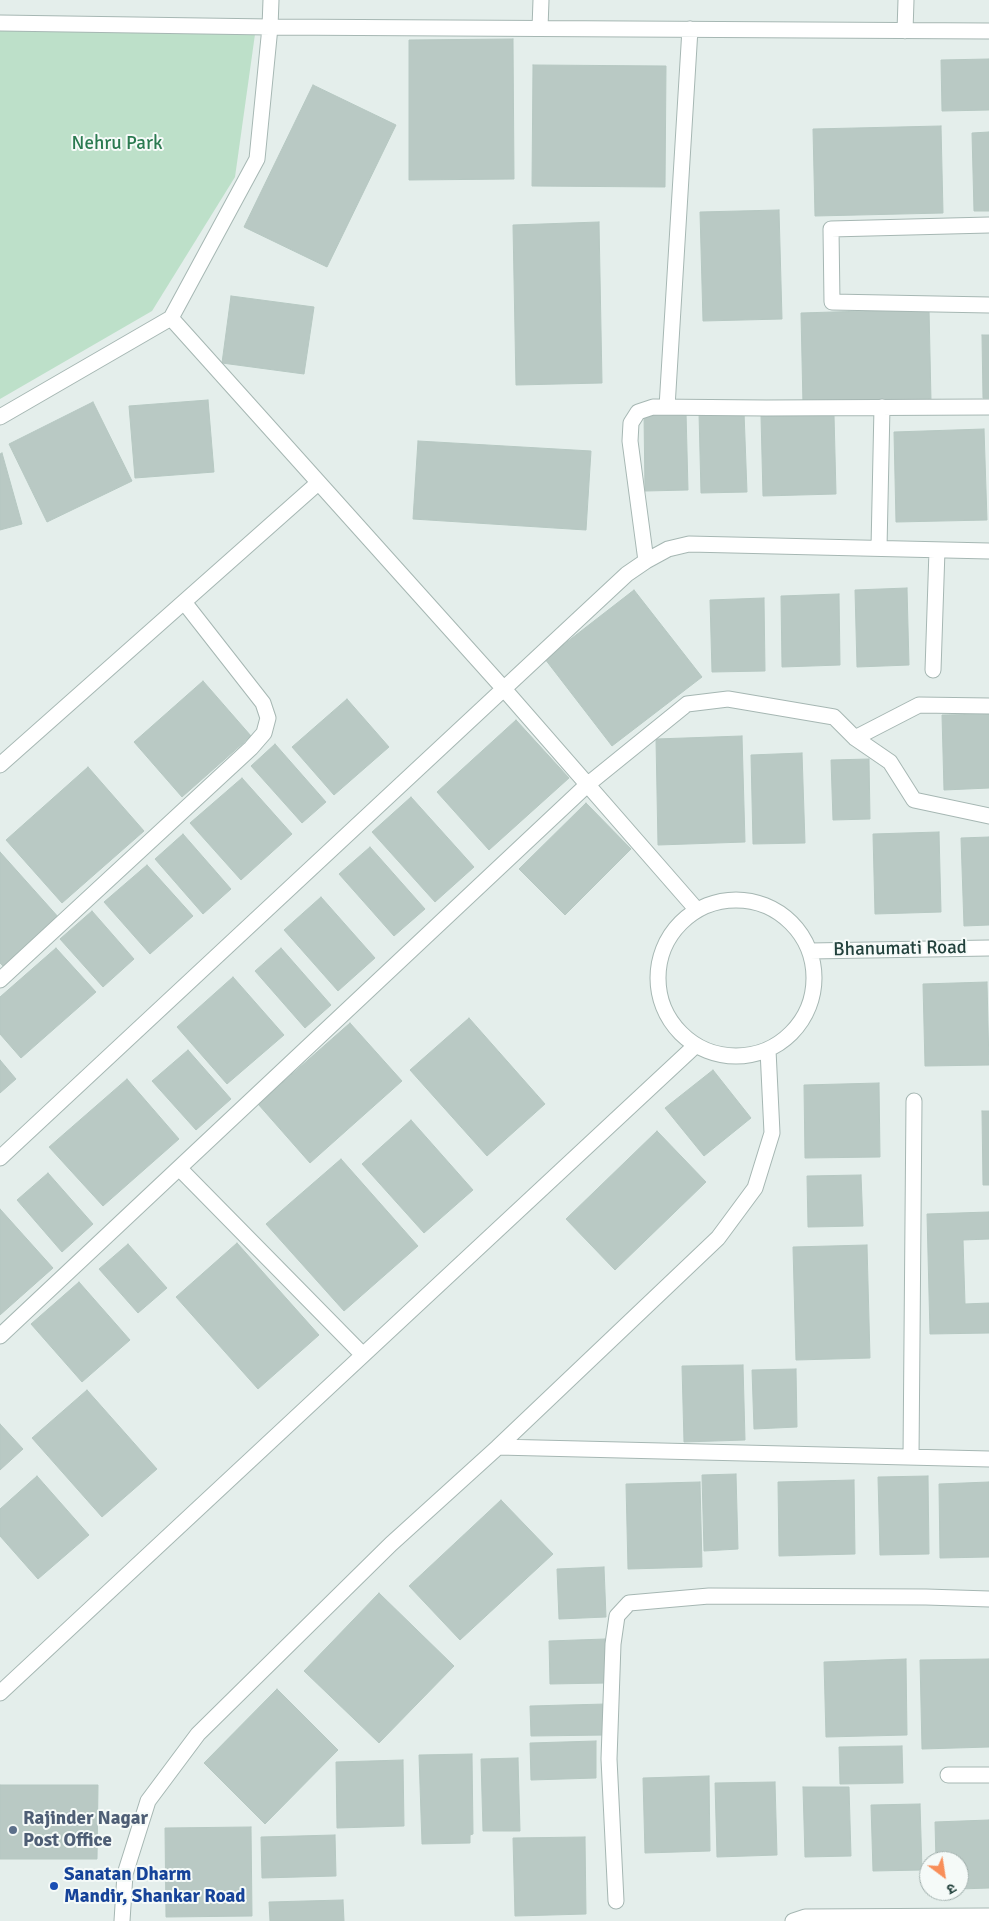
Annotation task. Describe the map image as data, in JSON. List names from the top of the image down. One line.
{"streets":{"street":["Bhanumati Road"]},"parks":["Nehru Park"],"places":["Rajinder Nagar Post Office","Sanatan Dharm Mandir, Shankar Road"],"north":"bottom right"}
